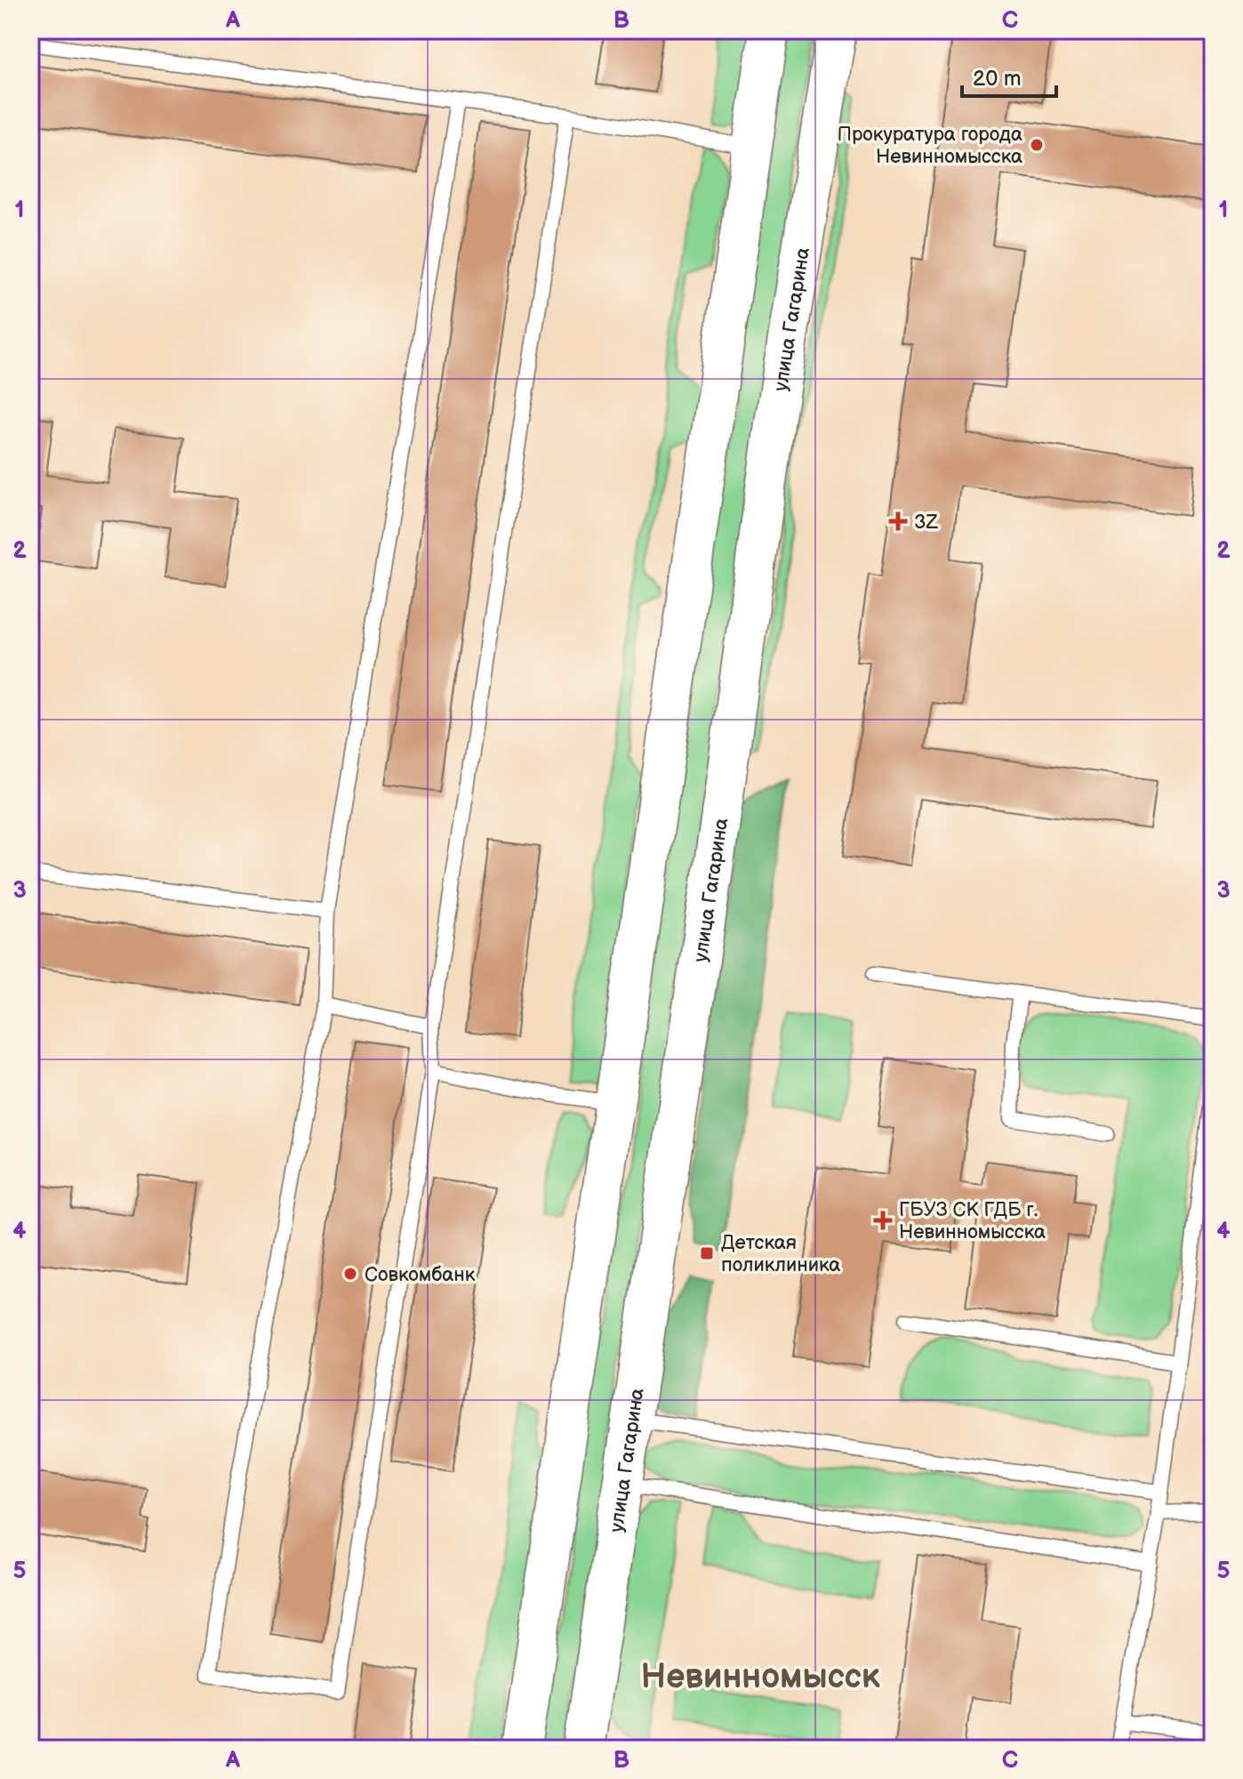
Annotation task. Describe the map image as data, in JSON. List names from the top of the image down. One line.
{"streets":{"main road":["улица Гагарина"]},"districts":["Невинномысск"],"places":{"other":["Прокуратура города Невинномысска","Совкомбанк"],"health":["3Z","ГБУЗ СК ГДБ г. Невинномысска"],"transit":["Детская поликлиника"]},"scale_bar":"20 m","grid":{"columns":["A","B","C"],"rows":["1","2","3","4","5"]}}
